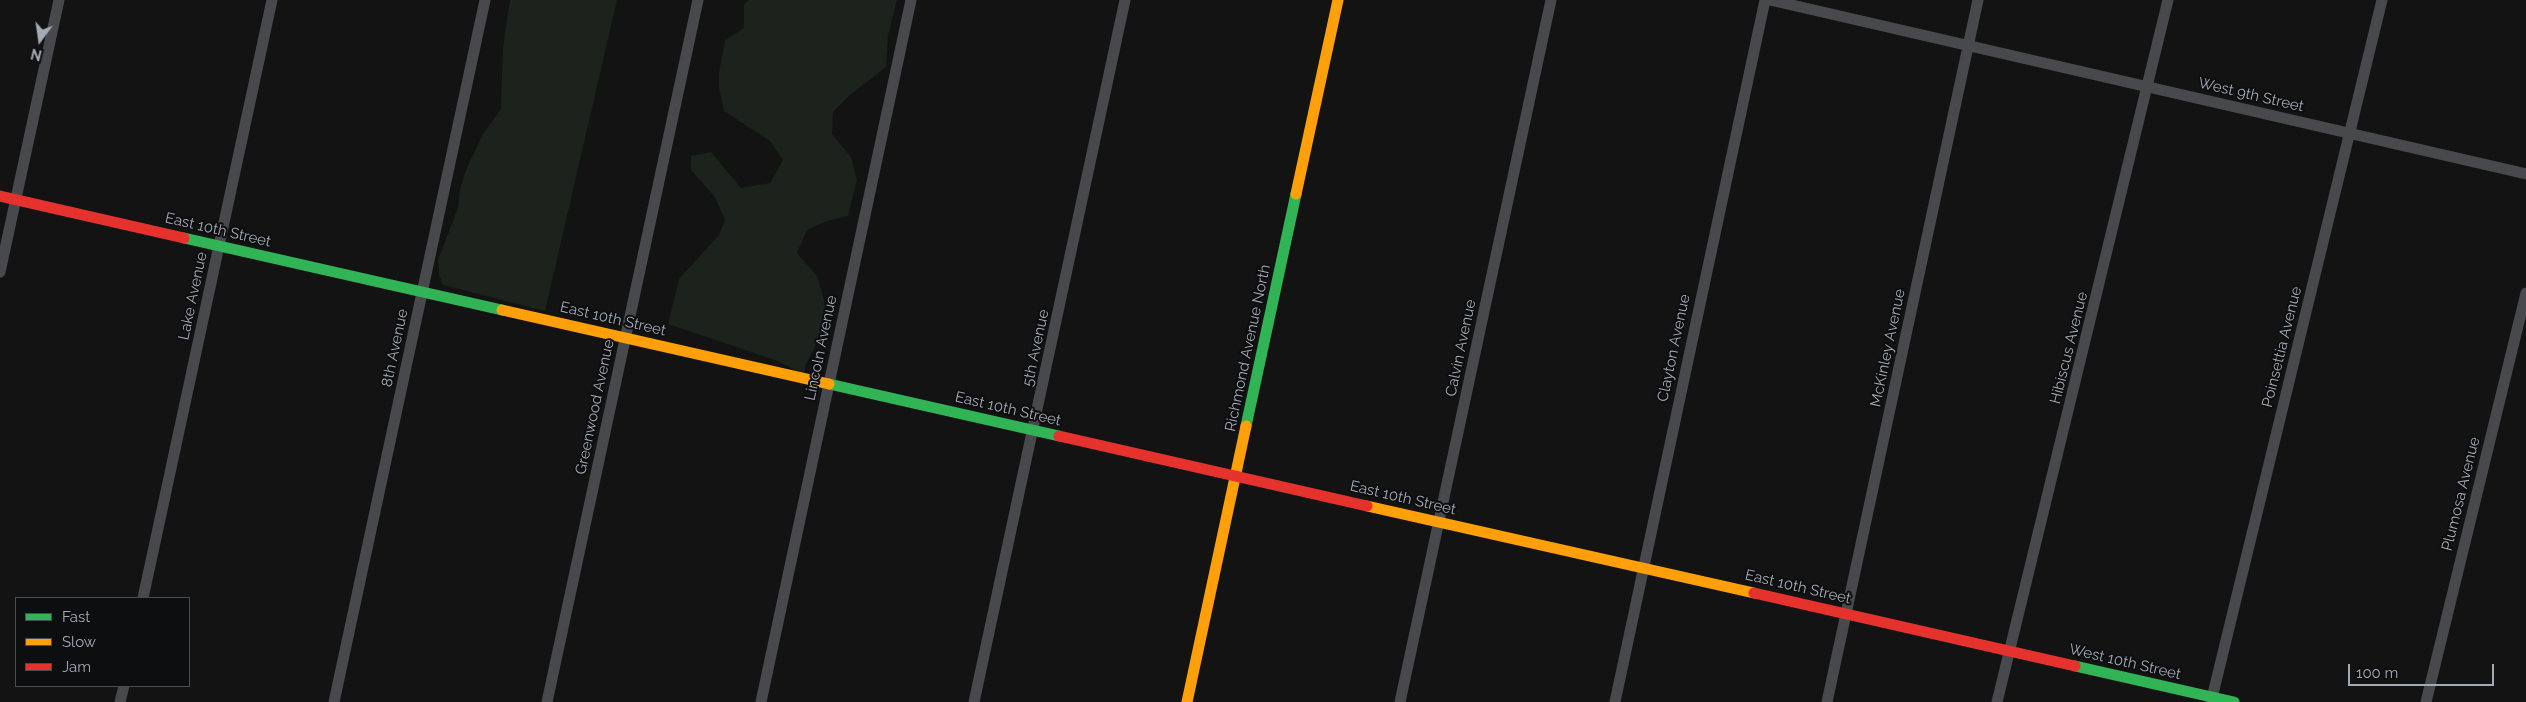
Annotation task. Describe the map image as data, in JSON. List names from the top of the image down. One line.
{"streets":{"street":["West 9th Street","East 10th Street","Lake Avenue","Poinsettia Avenue","8th Avenue","Lincoln Avenue","5th Avenue","Richmond Avenue North","Calvin Avenue","Clayton Avenue","McKinley Avenue","Hibiscus Avenue","Greenwood Avenue","Plumosa Avenue","West 10th Street"]},"crossings":[["West 9th Street","Poinsettia Avenue"],["West 9th Street","McKinley Avenue"],["West 9th Street","Hibiscus Avenue"],["East 10th Street","Lake Avenue"],["East 10th Street","8th Avenue"],["East 10th Street","Lincoln Avenue"],["East 10th Street","5th Avenue"],["East 10th Street","Richmond Avenue North"],["East 10th Street","Calvin Avenue"],["East 10th Street","Clayton Avenue"],["East 10th Street","McKinley Avenue"],["East 10th Street","Hibiscus Avenue"],["East 10th Street","Greenwood Avenue"],["East 10th Street","West 10th Street"],["Poinsettia Avenue","West 10th Street"],["Hibiscus Avenue","West 10th Street"]],"legend":["Fast","Slow","Jam"],"scale_bar":"100 m","north":"bottom"}
